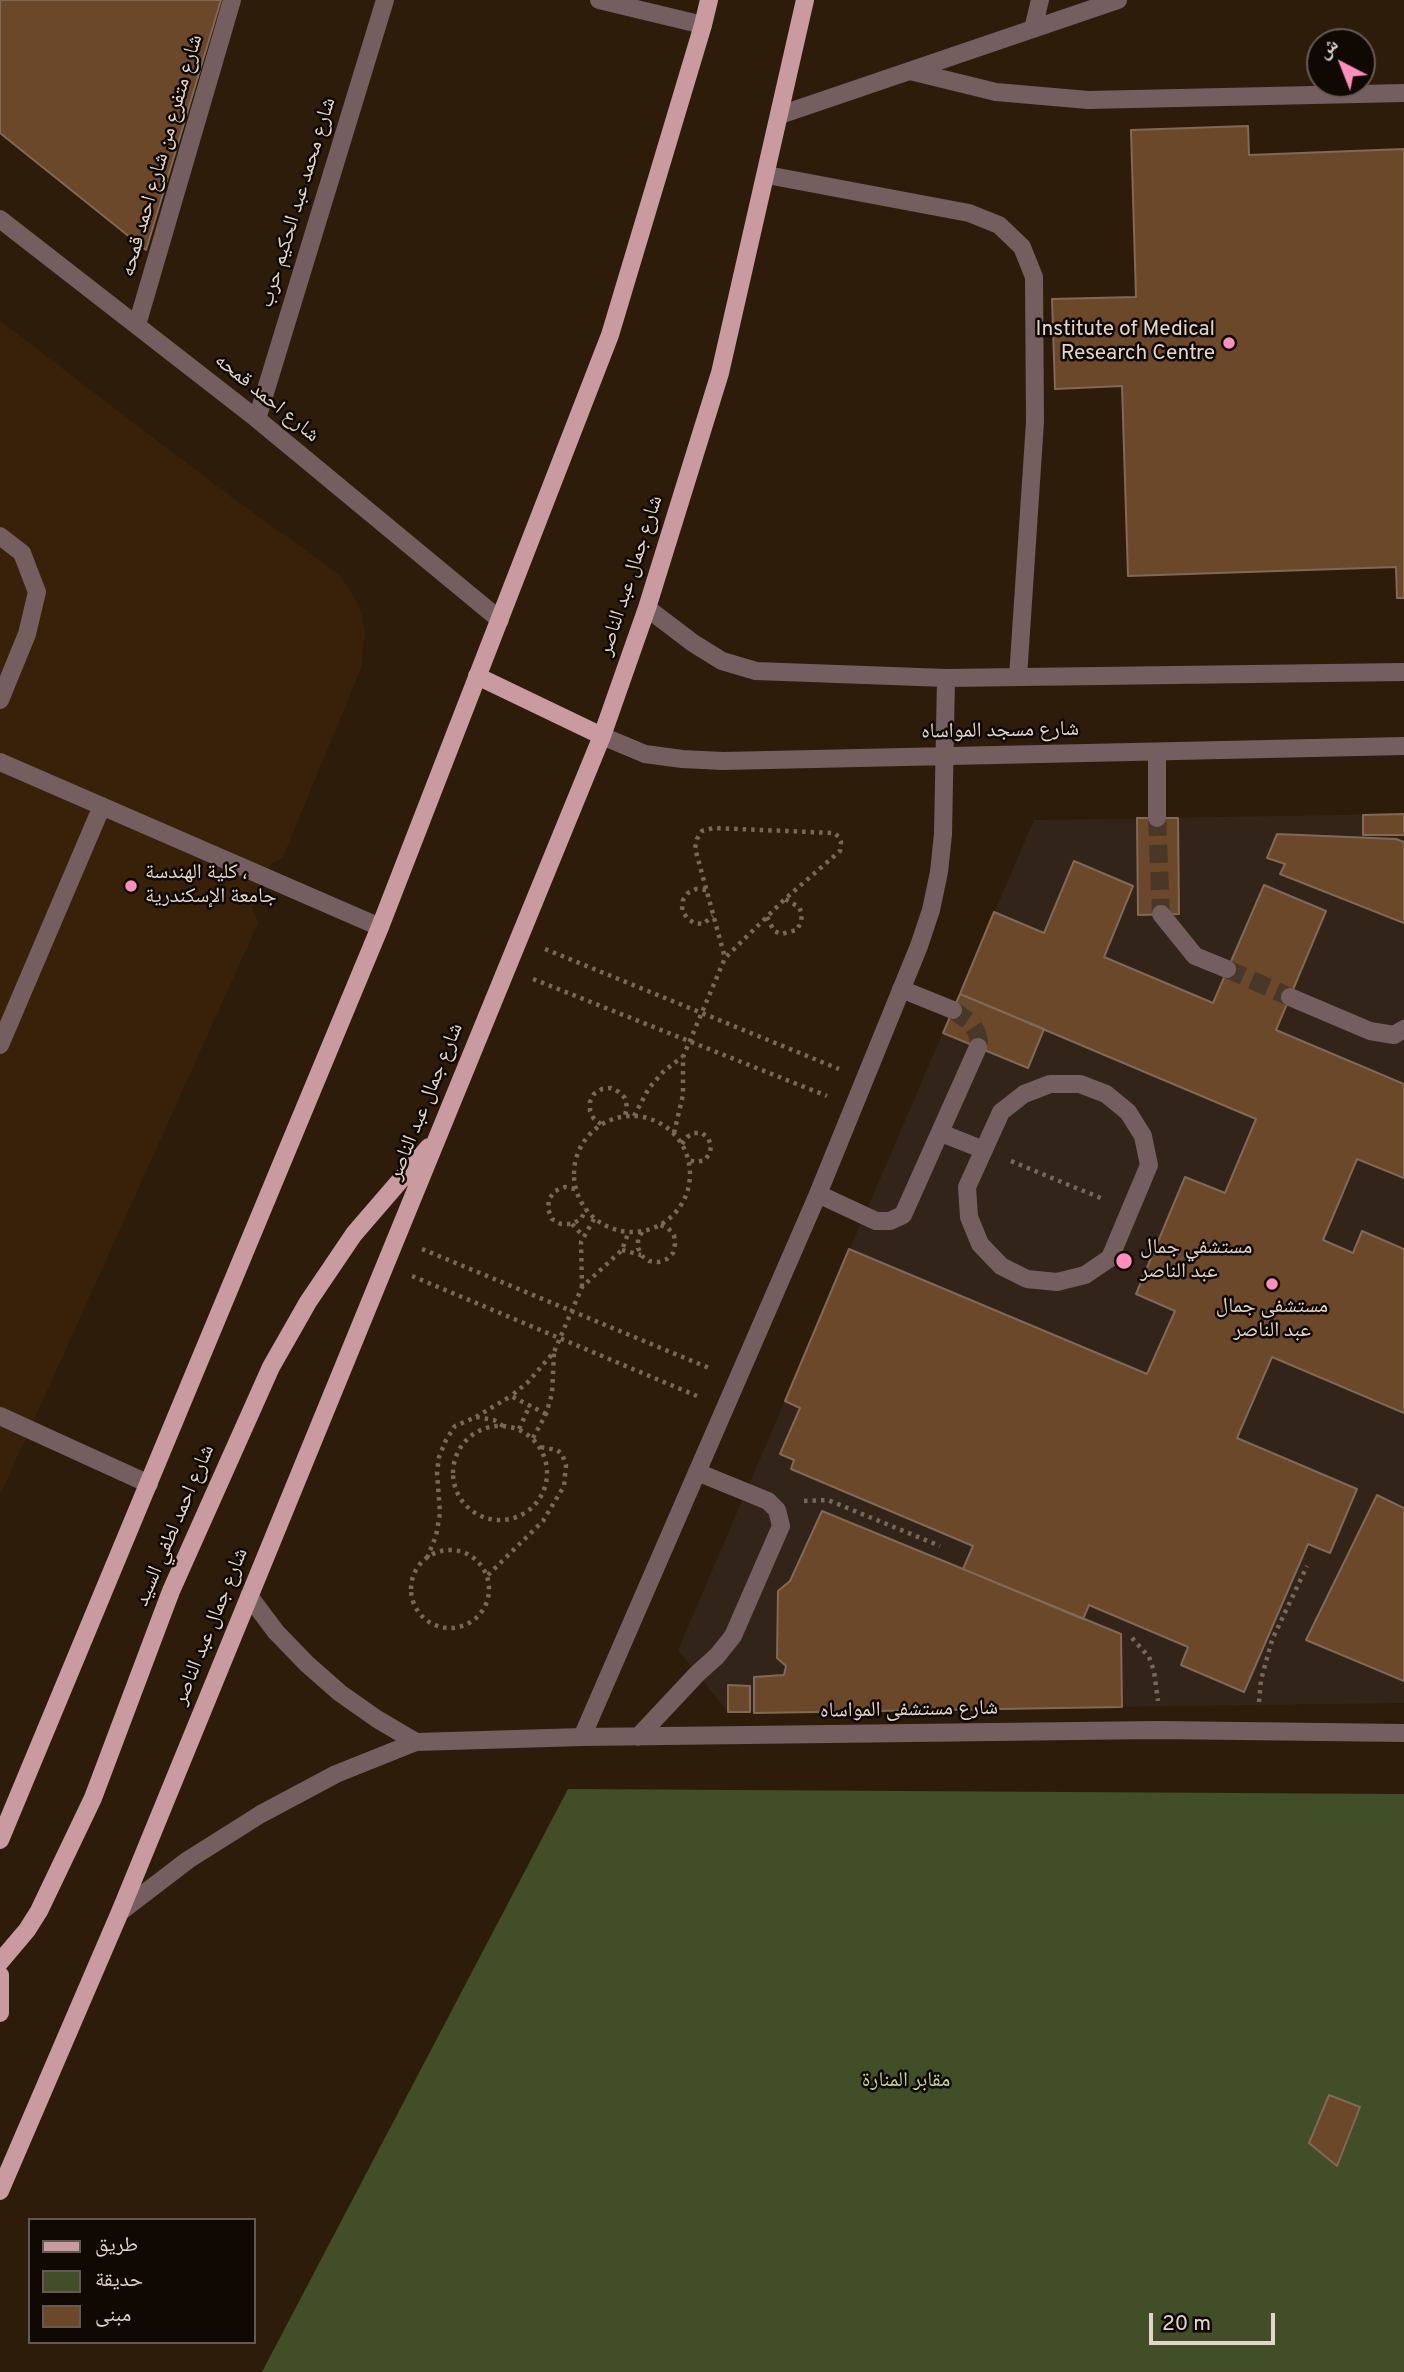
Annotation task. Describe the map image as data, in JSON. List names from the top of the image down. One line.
{"streets":{"main road":["شارع جمال عبد الناصر","شارع احمد لطفي السيد"],"street":["شارع متفرع من شارع احمد قمحه","شارع محمد عبد الحكيم حرب","شارع احمد قمحه","شارع مسجد المواساه","شارع مستشفى المواساه"]},"crossings":[["شارع متفرع من شارع احمد قمحه","شارع احمد قمحه"],["شارع محمد عبد الحكيم حرب","شارع احمد قمحه"],["شارع جمال عبد الناصر","شارع مسجد المواساه"],["شارع جمال عبد الناصر","شارع احمد لطفي السيد"],["شارع جمال عبد الناصر","شارع مستشفى المواساه"]],"parks":["مقابر المنارة"],"places":["Institute of Medical Research Centre","كلية الهندسة ، جامعة الإسكندرية","مستشفي جمال عبد الناصر","مستشفى جمال عبد الناصر"],"legend":["طريق","حديقة","مبنى"],"scale_bar":"20 m","north":"top left"}
